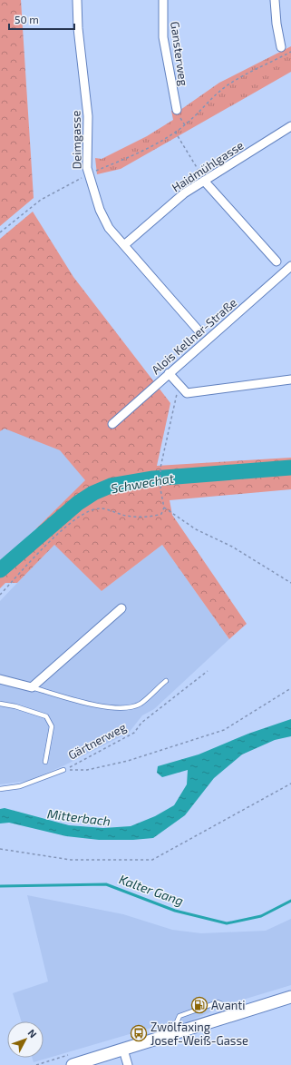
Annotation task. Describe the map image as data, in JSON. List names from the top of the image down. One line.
{"streets":{"street":["Gansterweg","Deimgasse","Haidmühlgasse","Alois Kellner-Straße"],"lane":["Gärtnerweg"]},"crossings":[["Deimgasse","Haidmühlgasse"]],"water":["Schwechat","Mitterbach","Kalter Gang"],"places":{"fuel station":["Avanti"],"bus stop":["Zwölfaxing Josef-Weiß-Gasse"]},"scale_bar":"50 m","north":"top right"}
